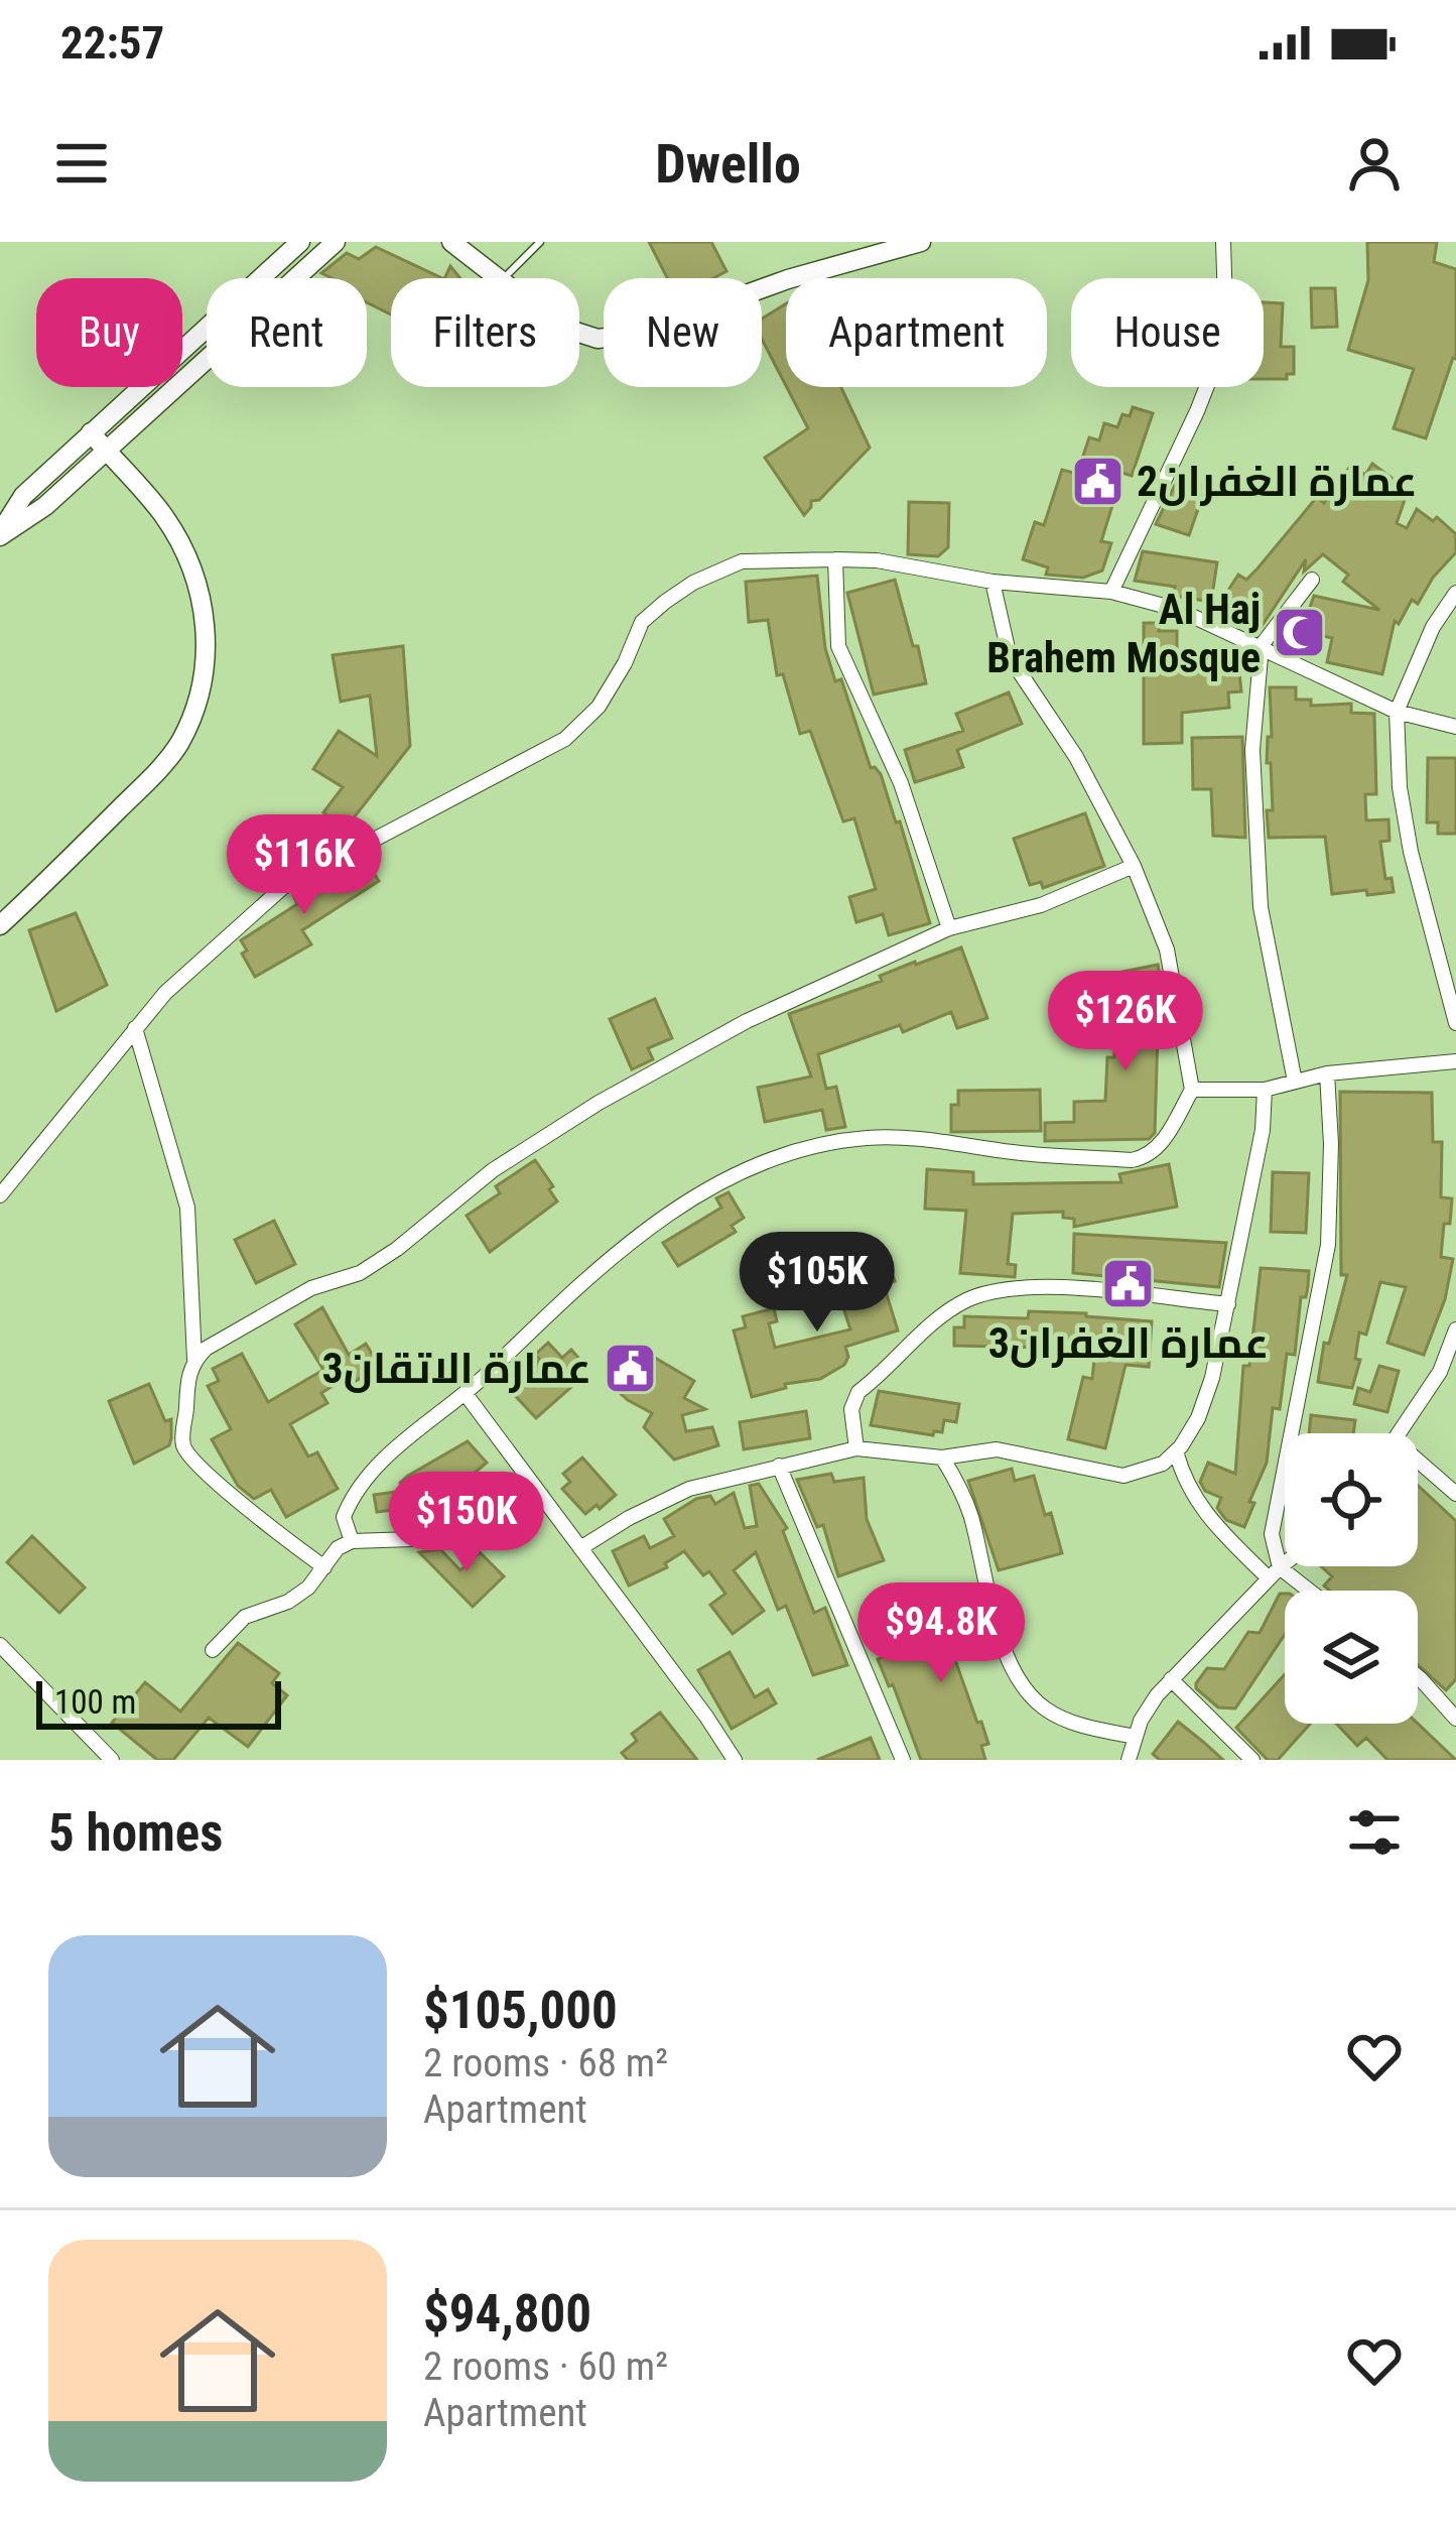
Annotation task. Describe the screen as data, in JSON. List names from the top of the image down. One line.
{"places":{"public building":["عمارة الغفران2","عمارة الغفران3","عمارة الاتقان3"],"mosque":["Al Haj Brahem Mosque"]},"scale_bar":"100 m","page":{"status":"22:57","header":"Dwello","chip":["Buy","Rent","Filters","New","Apartment","House"],"price":["$116K","$126K","$105K","$150K","$94.8K"],"scale":"100 m","heading":"5 homes","list":[{"name":"$105,000","note":"2 rooms · 68 m² · Apartment"},{"name":"$94,800","note":"2 rooms · 60 m² · Apartment"}]}}
